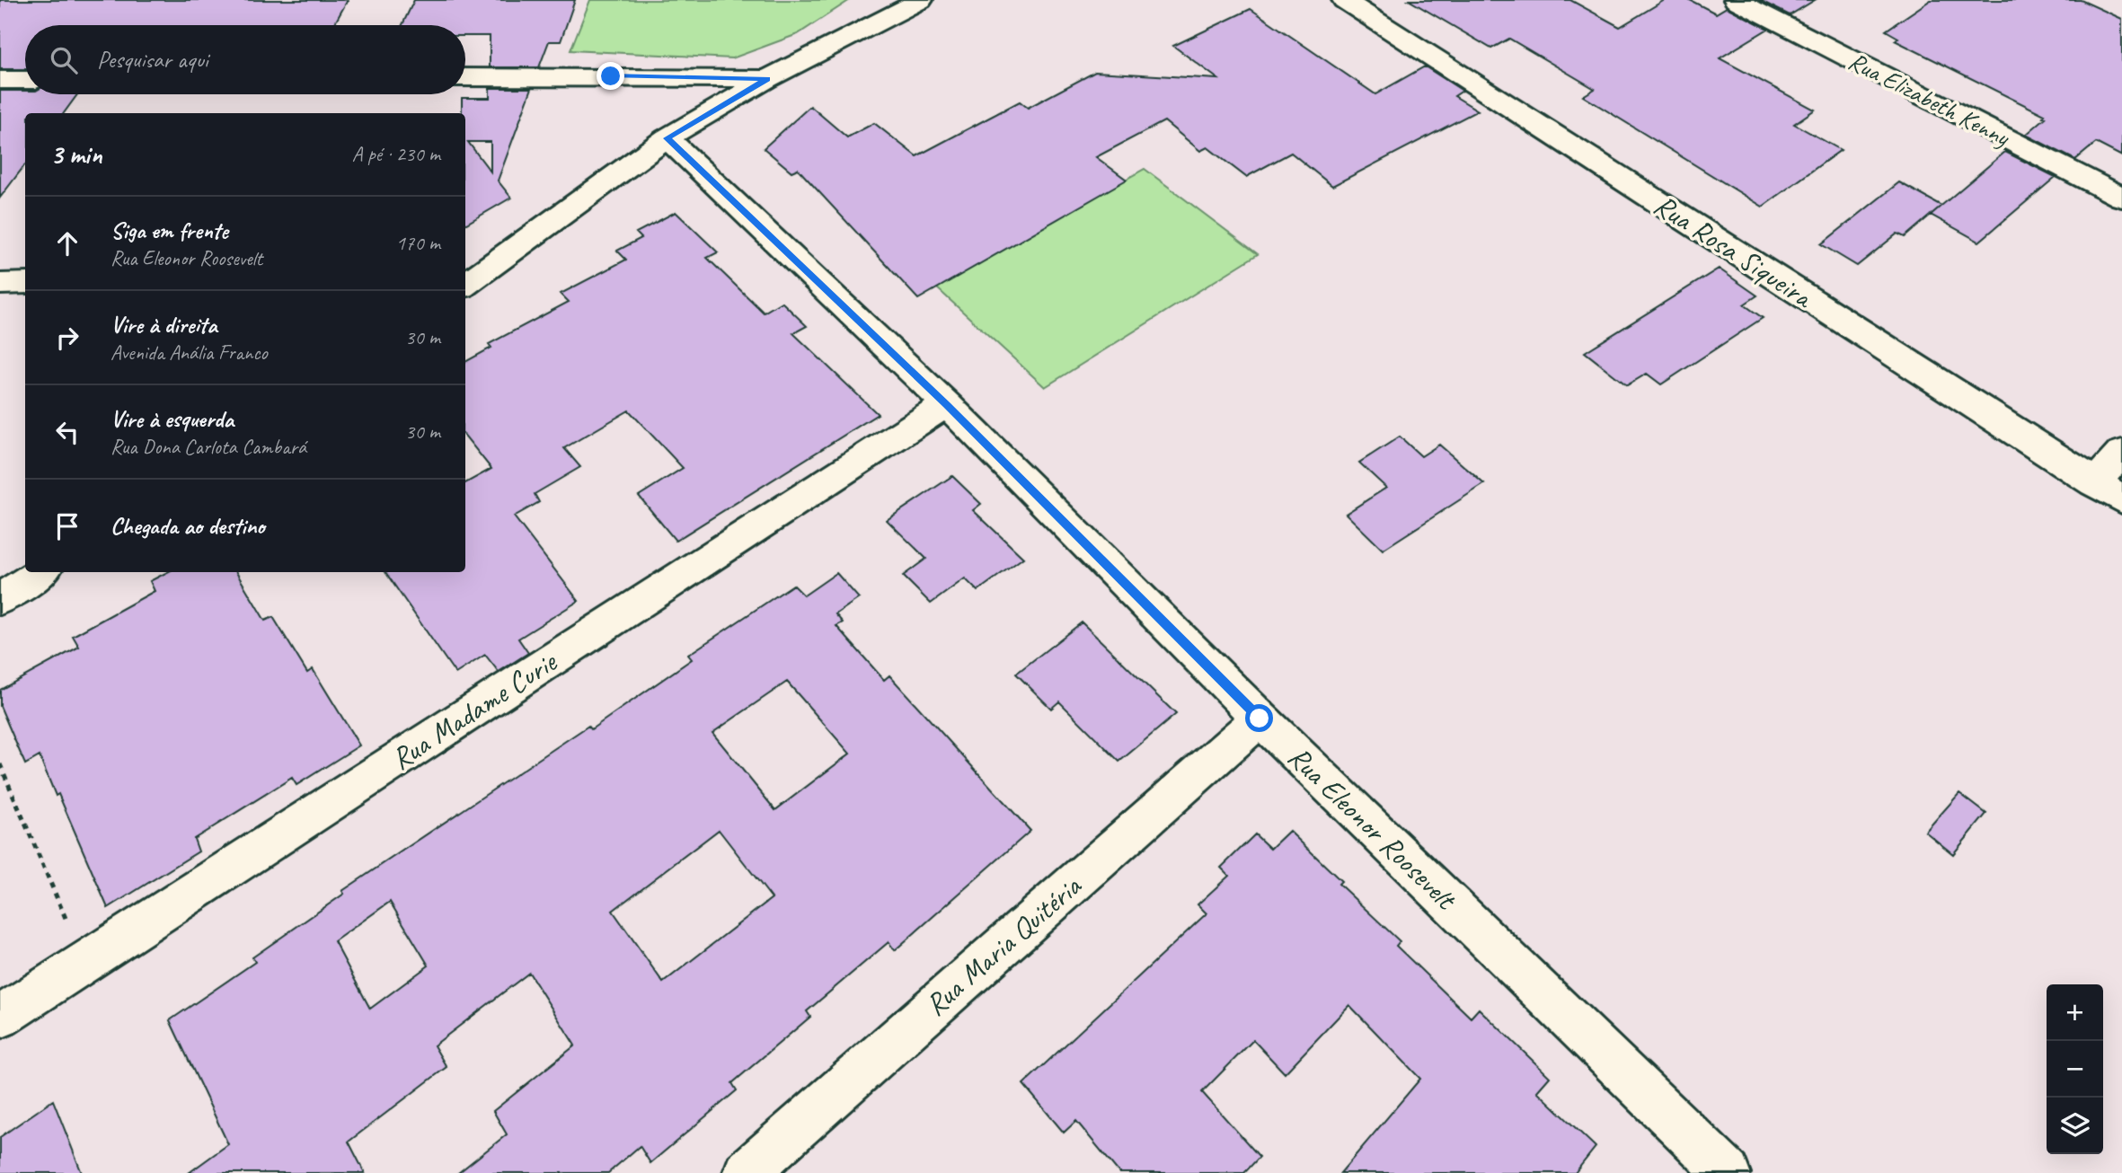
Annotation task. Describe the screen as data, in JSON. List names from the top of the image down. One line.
{"streets":{"street":["Rua Elizabeth Kenny","Rua Rosa Siqueira","Rua Madame Curie","Rua Eleonor Roosevelt","Rua Maria Quitéria"]},"crossings":[["Rua Madame Curie","Rua Eleonor Roosevelt"],["Rua Eleonor Roosevelt","Rua Maria Quitéria"]],"page":{"search":"Pesquisar aqui","heading":["3 min","A pé · 230 m"],"list":[["Siga em frente","Rua Eleonor Roosevelt","170 m"],["Vire à direita","Avenida Anália Franco","30 m"],["Vire à esquerda","Rua Dona Carlota Cambará","30 m"],"Chegada ao destino"],"map_buttons":["+","−"]}}
